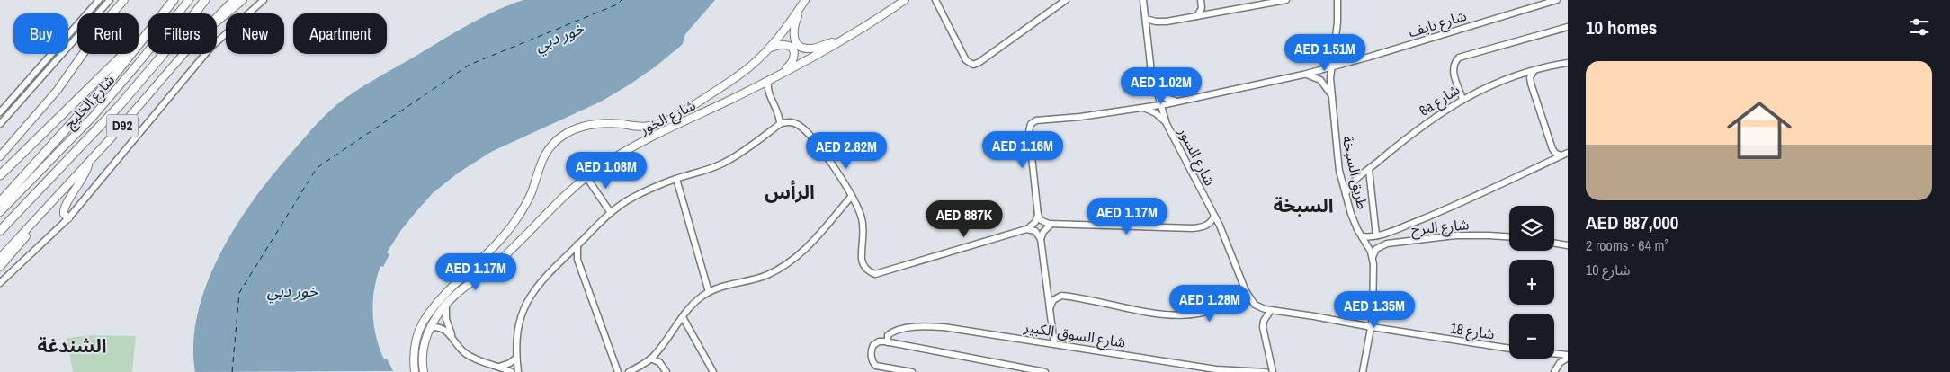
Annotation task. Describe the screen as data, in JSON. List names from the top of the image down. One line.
{"streets":{"main road":["شارع الخليج","شارع الخور","D92"],"street":["شارع نايف","6a شارع","شارع السور","طريق السبخة","شارع البرج","شارع 18","شارع السوق الكبير"]},"crossings":[["شارع نايف","شارع السور"],["شارع نايف","طريق السبخة"],["6a شارع","طريق السبخة"],["شارع السور","شارع 18"],["طريق السبخة","شارع البرج"],["طريق السبخة","شارع 18"]],"districts":["الرأس","السبخة","الشندغة"],"water":["خور دبي"],"page":{"heading":"10 homes","chip":["Buy","Rent","Filters","New","Apartment"],"price":["AED 1.51M","AED 1.02M","AED 1.16M","AED 2.82M","AED 1.08M","AED 1.17M","AED 887K","AED 1.17M","AED 1.28M","AED 1.35M"],"list":[{"name":"AED 887,000","note":"2 rooms · 64 m² · شارع 10"}],"map_buttons":["+","−"]}}
